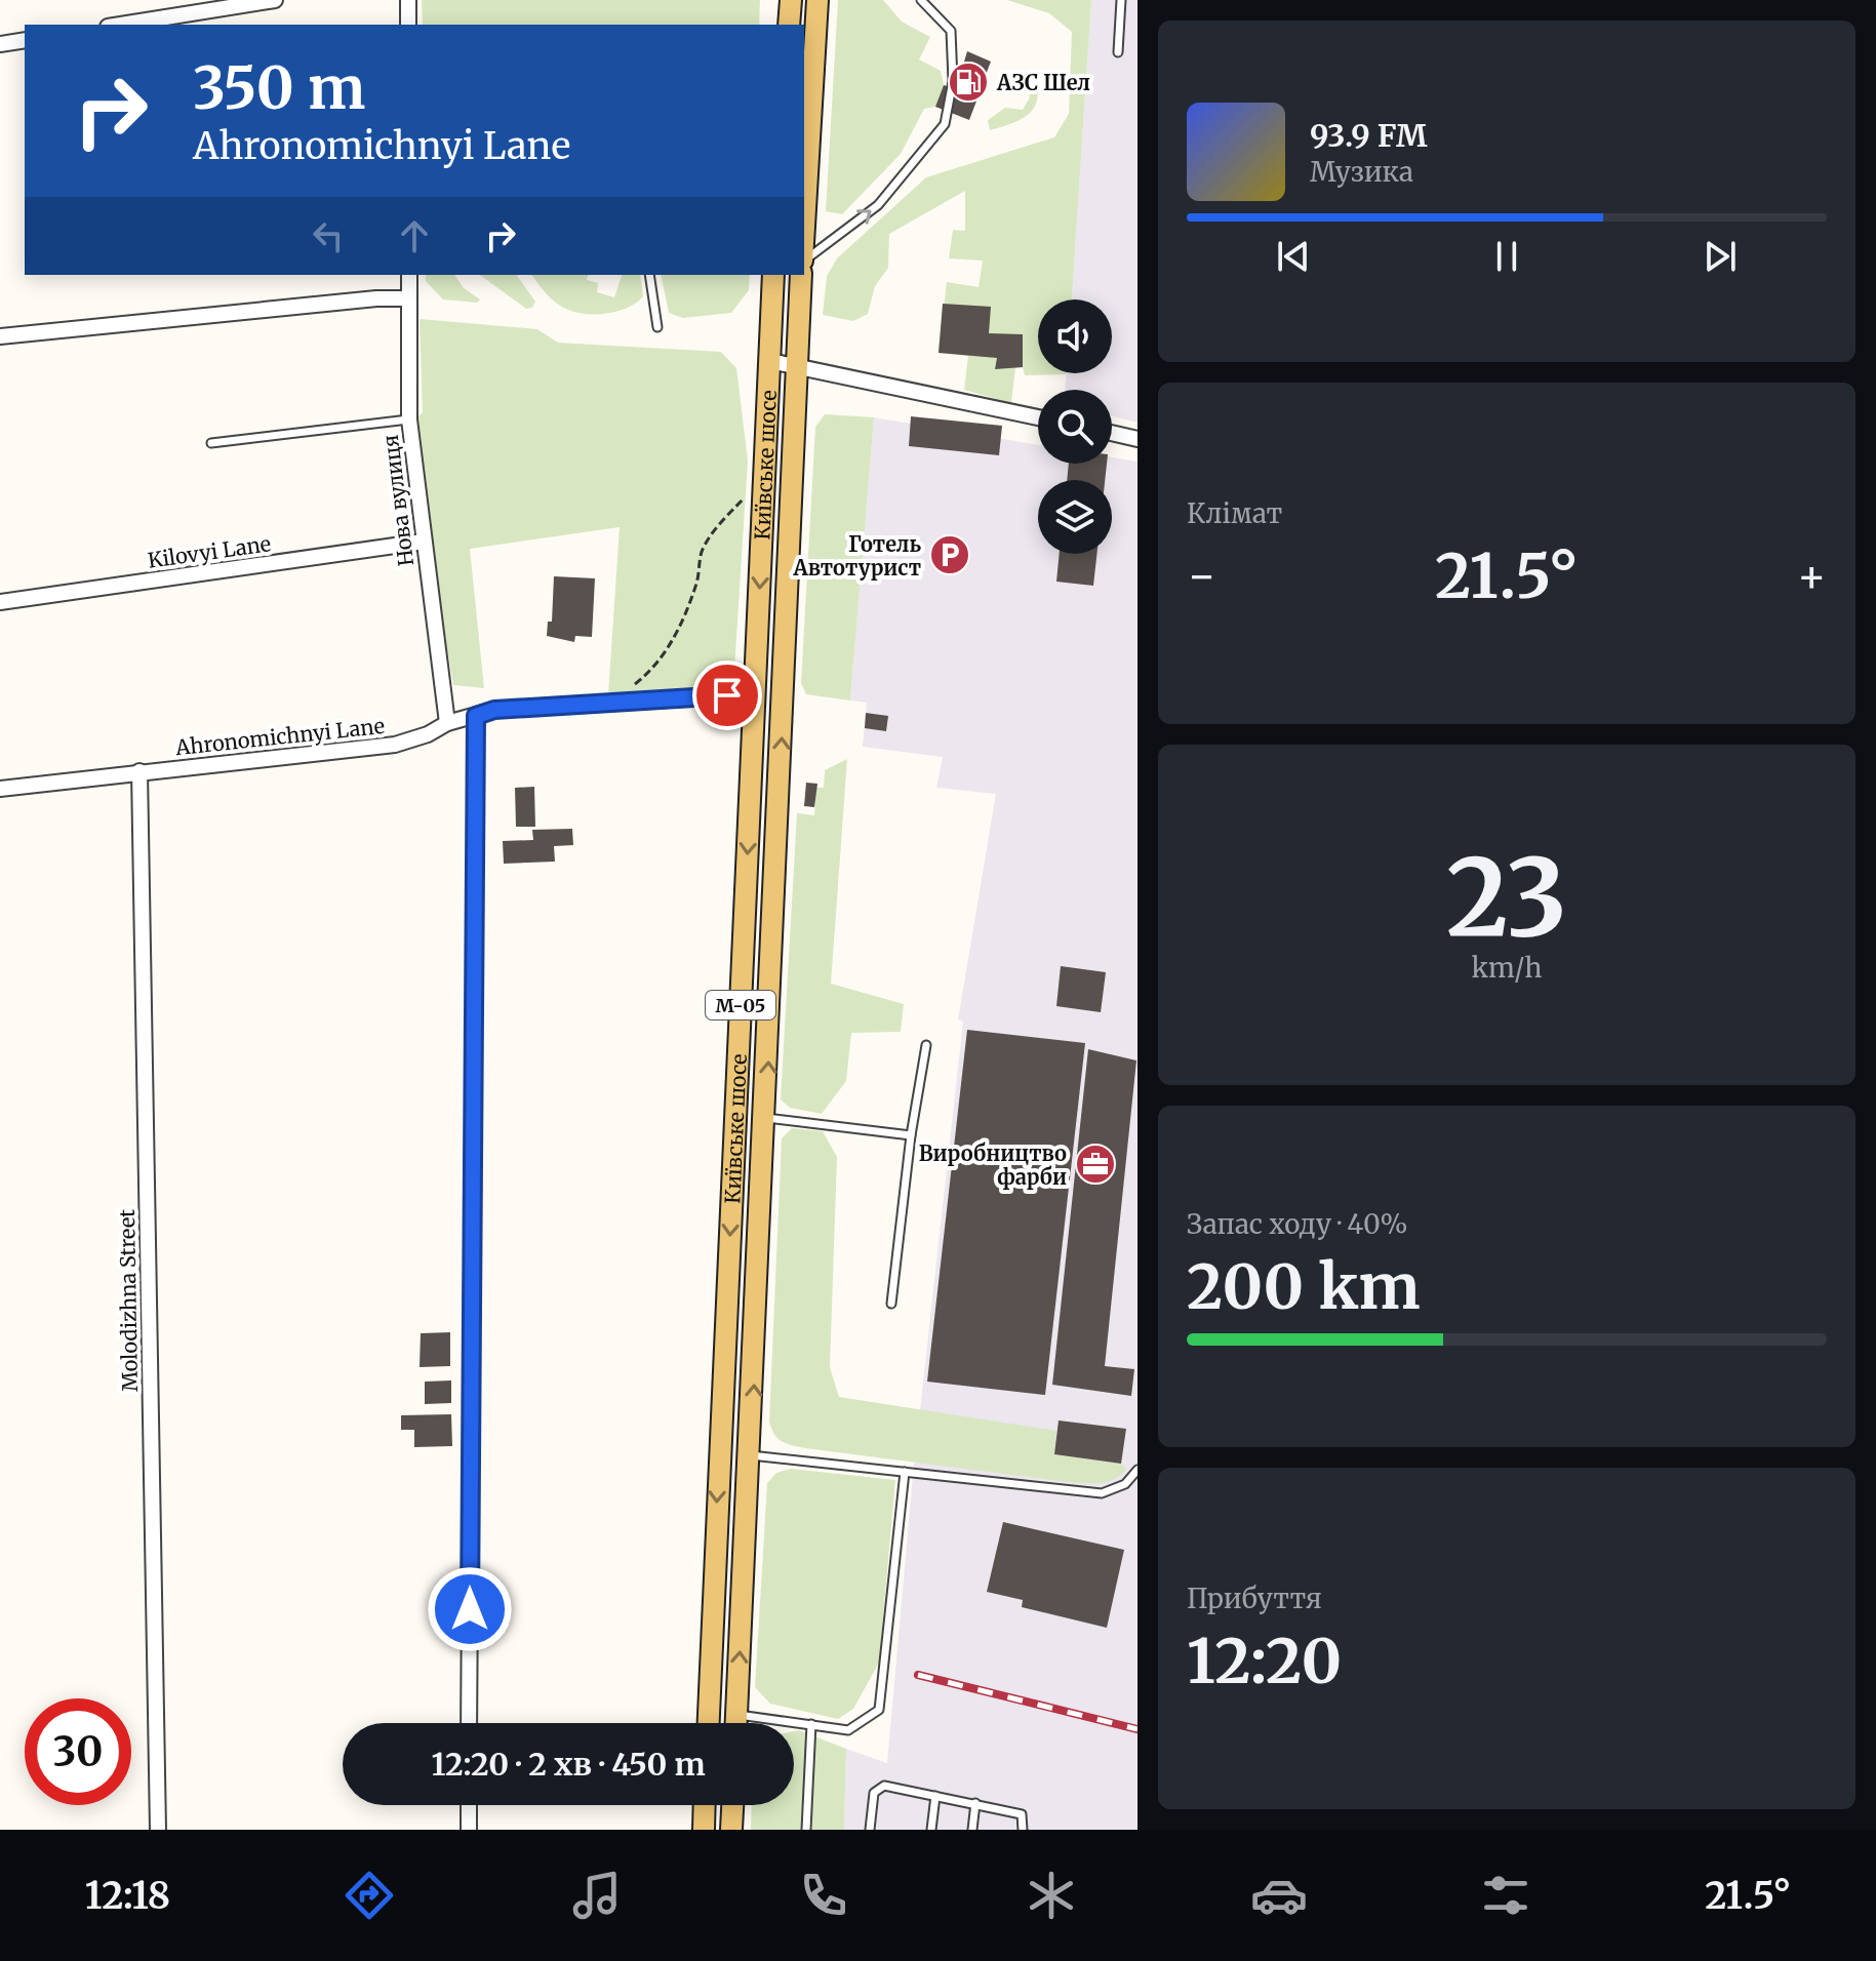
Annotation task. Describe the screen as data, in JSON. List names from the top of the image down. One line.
{"streets":{"main road":["Київське шосе","М-05"],"street":["Нова вулиця","Kilovyi Lane","Ahronomichnyi Lane","Molodizhna Street"]},"crossings":[["Київське шосе","Ahronomichnyi Lane"],["Нова вулиця","Kilovyi Lane"],["Нова вулиця","Ahronomichnyi Lane"],["Ahronomichnyi Lane","Molodizhna Street"]],"places":{"fuel station":["АЗС Шел"],"parking":["Готель Автотурист"],"office":["Виробництво фарби"]},"page":{"turn":["350 m","Ahronomichnyi Lane"],"song":["93.9 FM","Музика"],"tile":["Клімат",["23","km/h"],["Запас ходу · 40%","200 km"],["Прибуття","12:20"]],"heat":["−","21.5°","+"],"limit":"30","trip":"12:20 · 2 хв · 450 m","tabs":["12:18","21.5°"]}}
